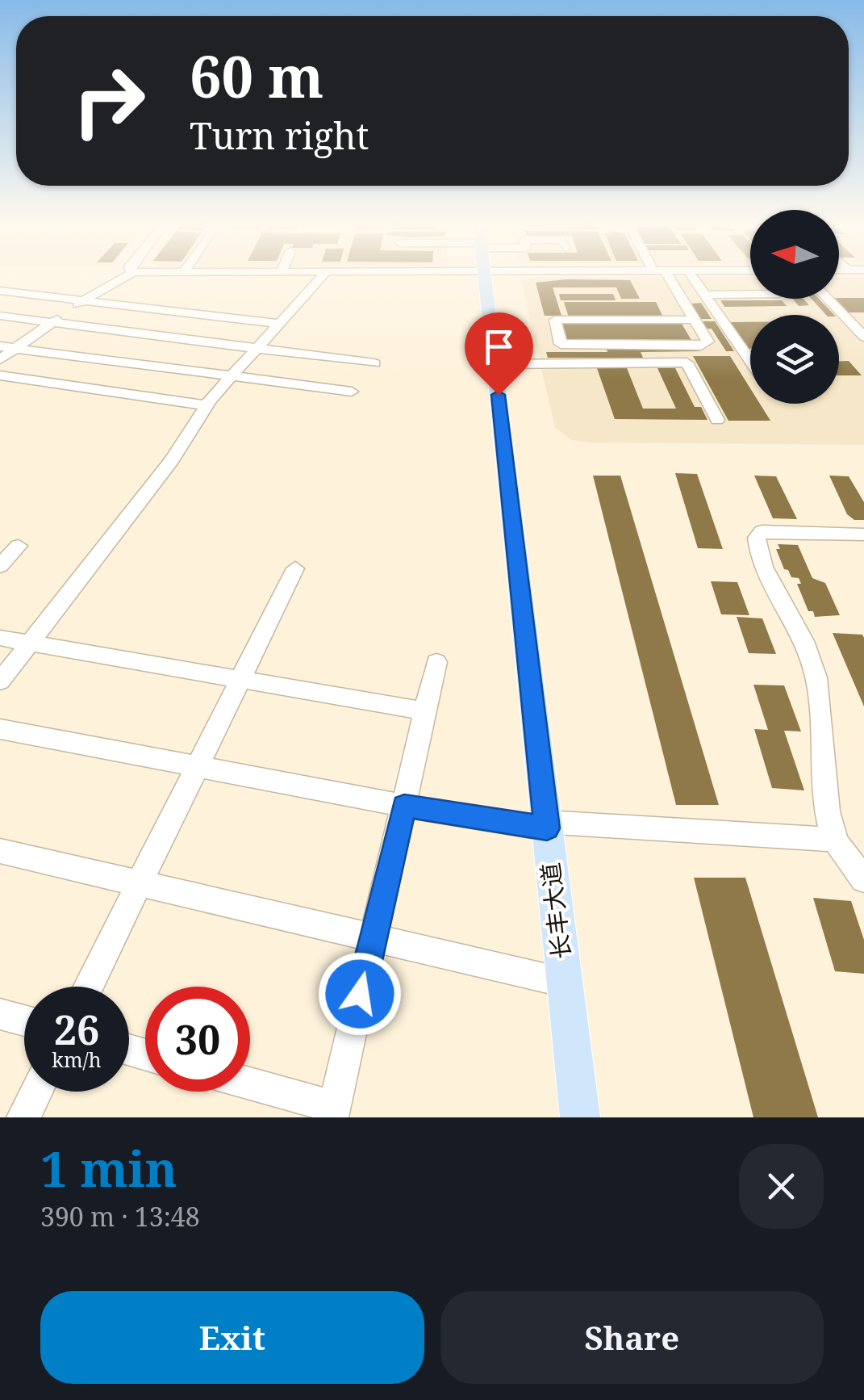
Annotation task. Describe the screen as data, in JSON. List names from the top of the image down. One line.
{"streets":{"main road":["长丰大道"]},"north":"left","page":{"turn":["60 m","Turn right"],"speed":"26 km/h","limit":"30","heading":["1 min","390 m · 13:48"],"buttons":["Exit","Share"]}}
